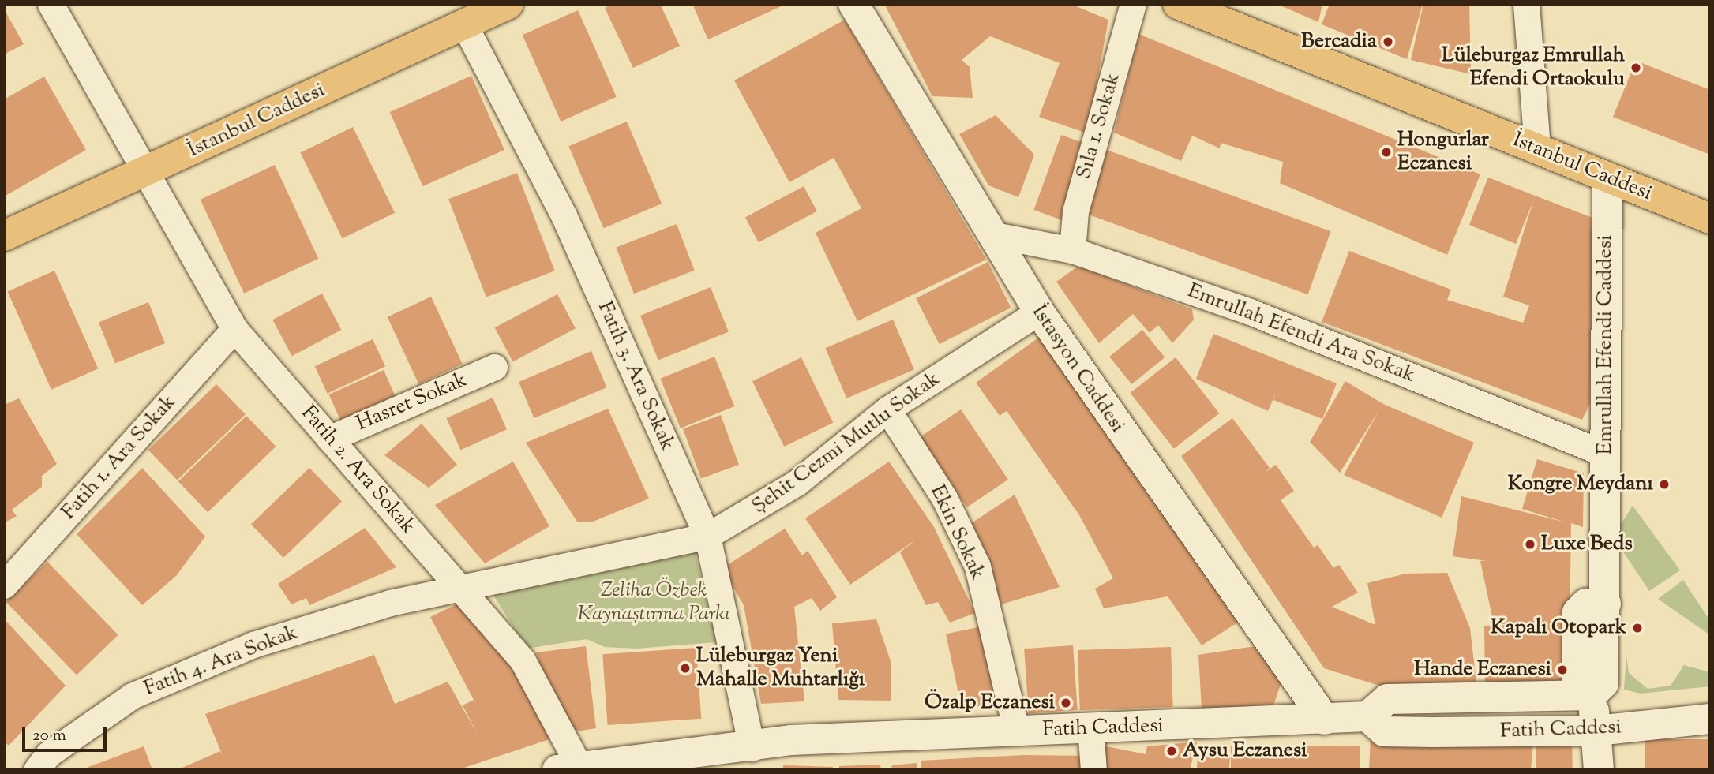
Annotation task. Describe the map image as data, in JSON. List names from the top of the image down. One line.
{"streets":{"main road":["İstanbul Caddesi","Emrullah Efendi Caddesi","İstasyon Caddesi","Fatih Caddesi"],"street":["Sıla 1. Sokak","Emrullah Efendi Ara Sokak","Fatih 3. Ara Sokak","Hasret Sokak","Şehit Cezmi Mutlu Sokak","Fatih 1. Ara Sokak","Fatih 2. Ara Sokak","Ekin Sokak","Fatih 4. Ara Sokak"]},"crossings":[["İstanbul Caddesi","Emrullah Efendi Caddesi"],["İstanbul Caddesi","Fatih 3. Ara Sokak"],["İstanbul Caddesi","Fatih 2. Ara Sokak"],["Sıla 1. Sokak","Emrullah Efendi Ara Sokak"],["Emrullah Efendi Ara Sokak","Emrullah Efendi Caddesi"],["Emrullah Efendi Ara Sokak","İstasyon Caddesi"],["İstasyon Caddesi","Şehit Cezmi Mutlu Sokak"],["İstasyon Caddesi","Fatih Caddesi"],["Fatih 3. Ara Sokak","Şehit Cezmi Mutlu Sokak"],["Fatih 3. Ara Sokak","Fatih Caddesi"],["Hasret Sokak","Fatih 2. Ara Sokak"],["Şehit Cezmi Mutlu Sokak","Fatih 2. Ara Sokak"],["Şehit Cezmi Mutlu Sokak","Ekin Sokak"],["Şehit Cezmi Mutlu Sokak","Fatih 4. Ara Sokak"],["Fatih 1. Ara Sokak","Fatih 2. Ara Sokak"],["Fatih 2. Ara Sokak","Fatih 4. Ara Sokak"],["Fatih 2. Ara Sokak","Fatih Caddesi"],["Ekin Sokak","Fatih Caddesi"]],"parks":["Zeliha Özbek Kaynaştırma Parkı"],"places":["Bercadia","Lüleburgaz Emrullah Efendi Ortaokulu","Hongurlar Eczanesi","Kongre Meydanı","Luxe Beds","Kapalı Otopark","Lüleburgaz Yeni Mahalle Muhtarlığı","Hande Eczanesi","Özalp Eczanesi","Aysu Eczanesi"],"scale_bar":"20 m"}
